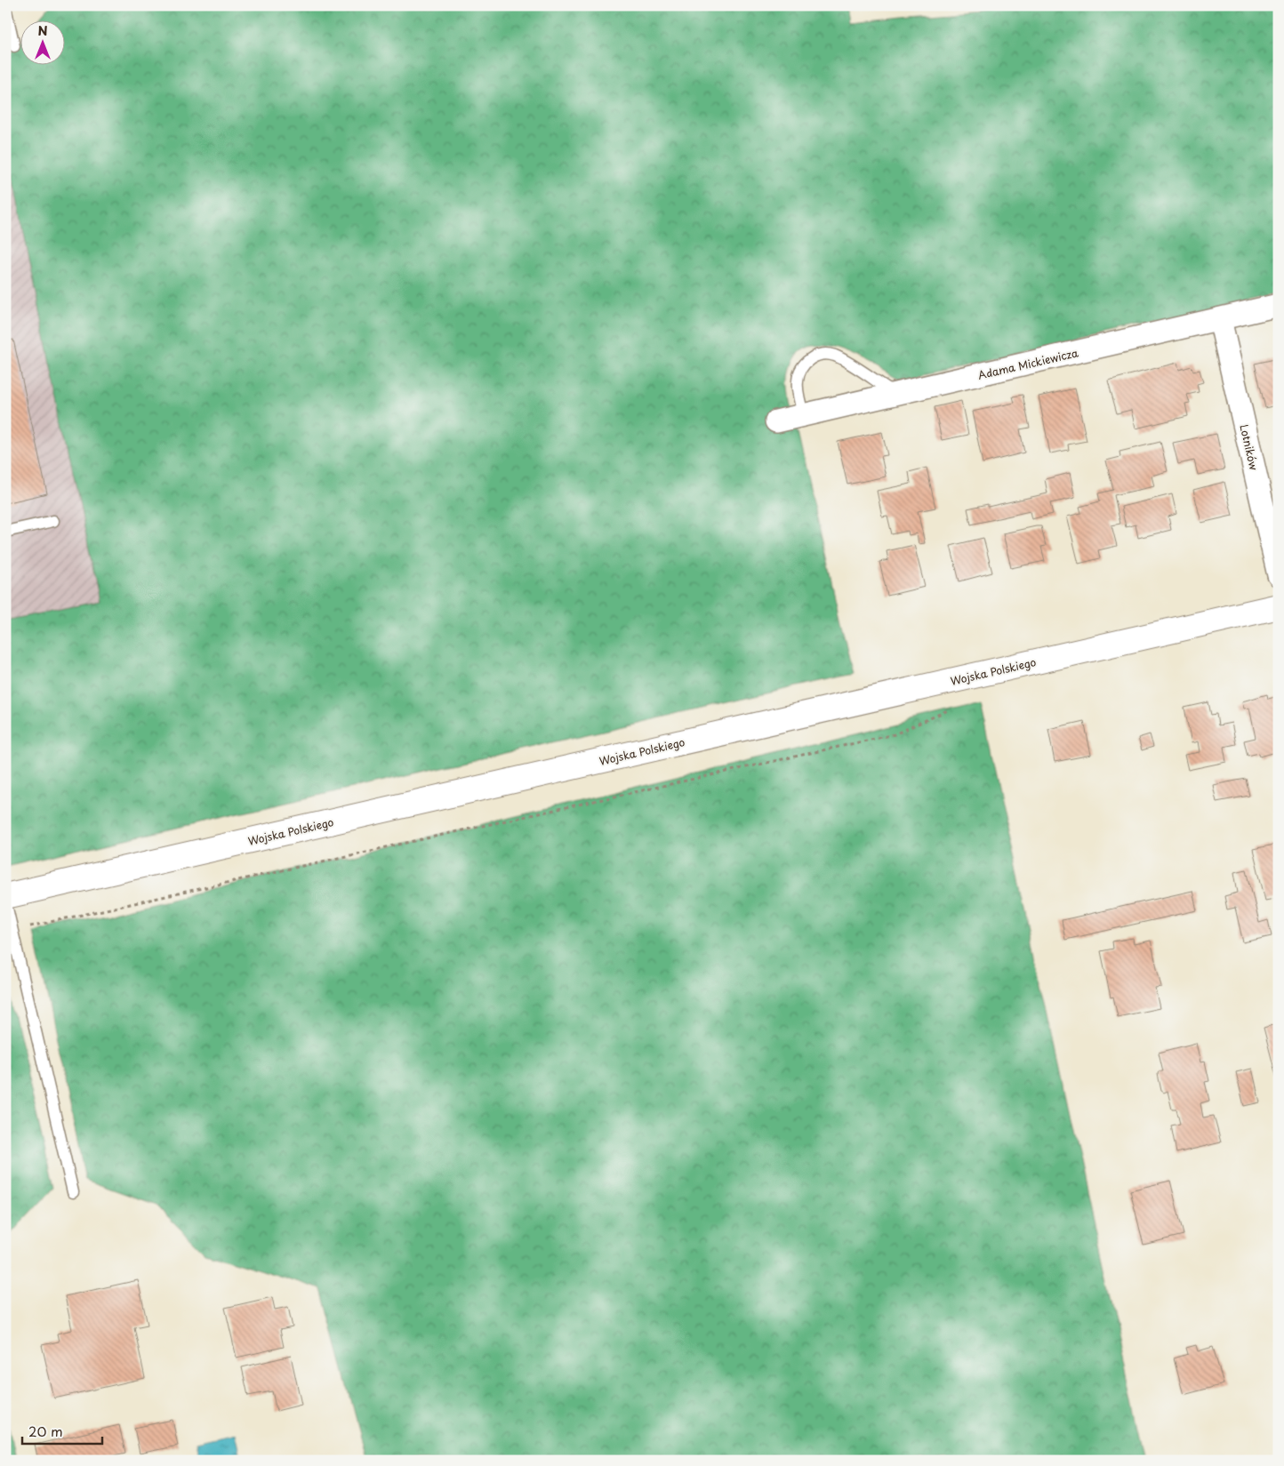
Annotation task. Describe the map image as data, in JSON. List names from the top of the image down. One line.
{"streets":{"street":["Adama Mickiewicza","Lotników","Wojska Polskiego"]},"crossings":[["Adama Mickiewicza","Lotników"]],"scale_bar":"20 m","north":"top"}
